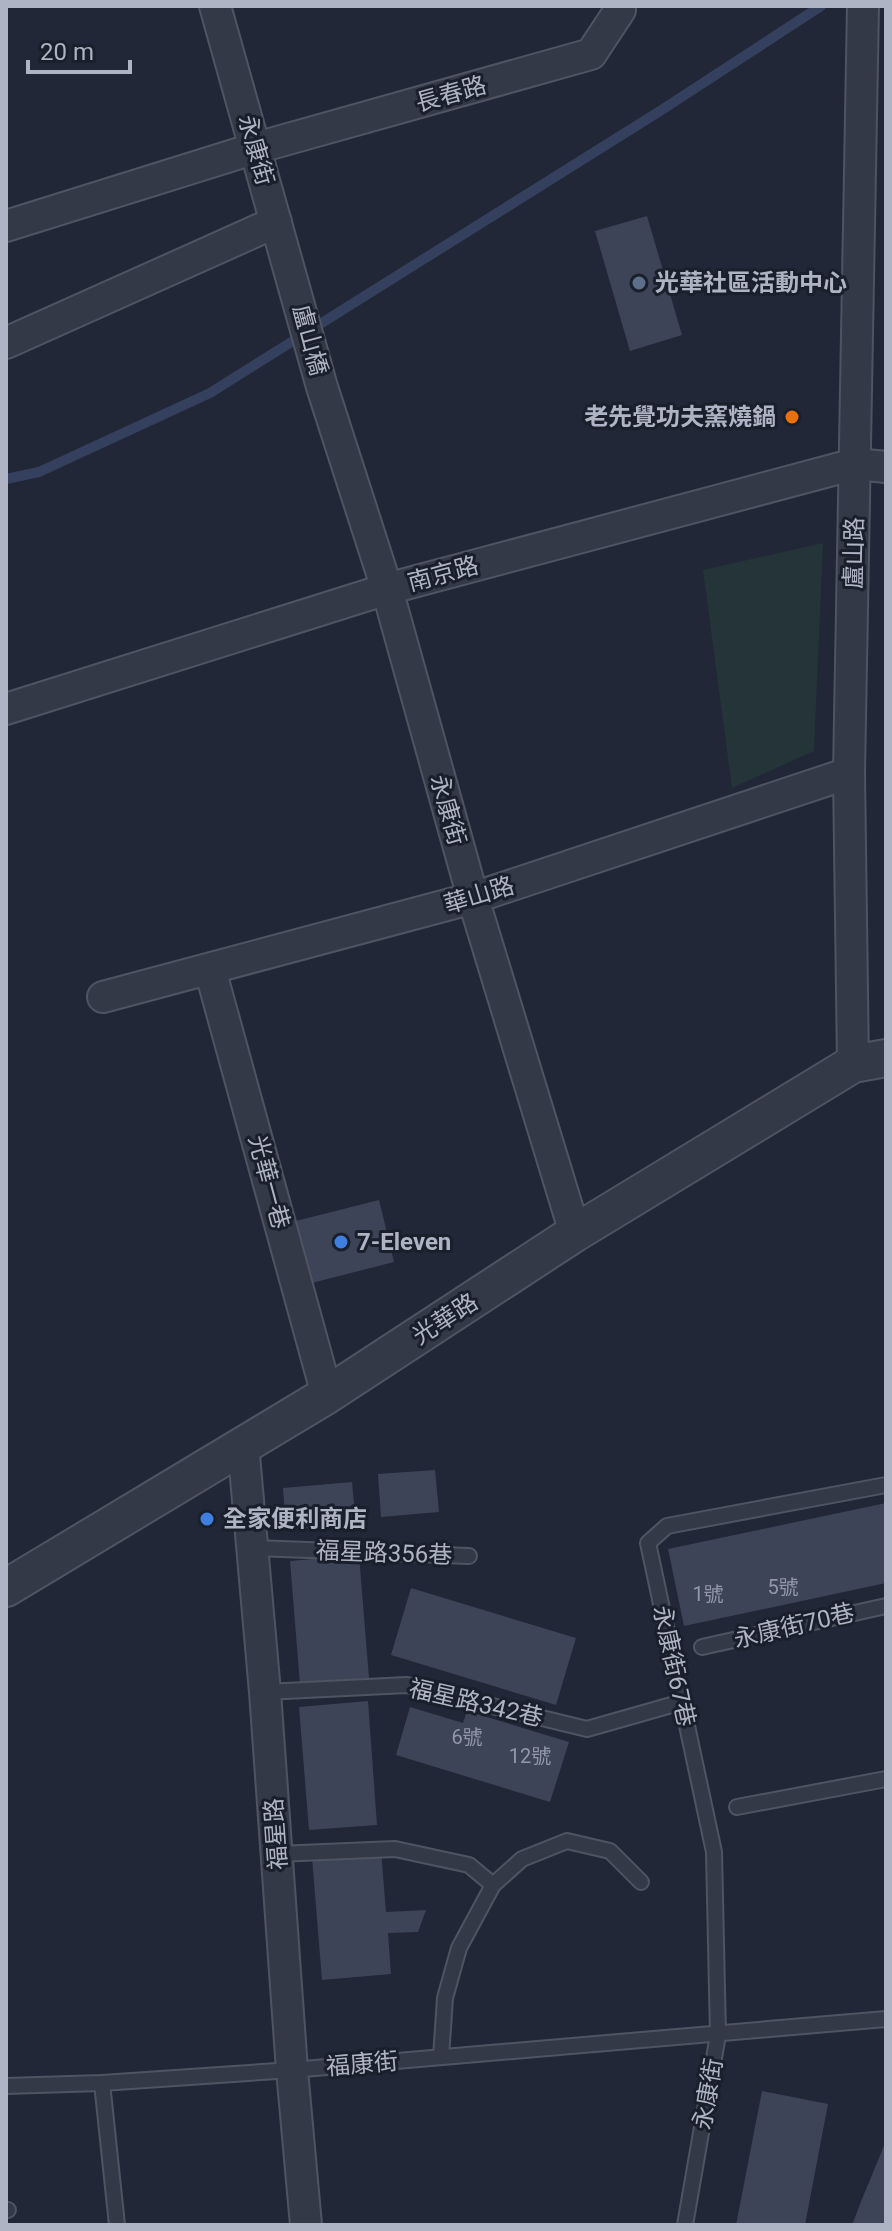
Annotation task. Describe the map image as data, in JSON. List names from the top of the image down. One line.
{"streets":{"street":["長春路","永康街","盧山橋","盧山路","南京路","華山路","光華一巷","光華路","福星路"],"lane":["福星路356巷","永康街70巷","永康街67巷","福星路342巷","福康街"]},"crossings":[["長春路","永康街"],["永康街","盧山橋"],["永康街","南京路"],["永康街","華山路"],["永康街","光華路"],["永康街","永康街67巷"],["永康街","福康街"],["盧山路","南京路"],["盧山路","華山路"],["盧山路","光華路"],["華山路","光華一巷"],["光華一巷","光華路"],["光華路","福星路"],["福星路356巷","福星路"],["永康街67巷","福星路342巷"],["永康街67巷","福康街"],["福星路342巷","福星路"],["福星路","福康街"]],"places":["光華社區活動中心","老先覺功夫窯燒鍋","7-Eleven","全家便利商店"],"house_numbers":["5號","1號","6號","12號"],"scale_bar":"20 m"}
